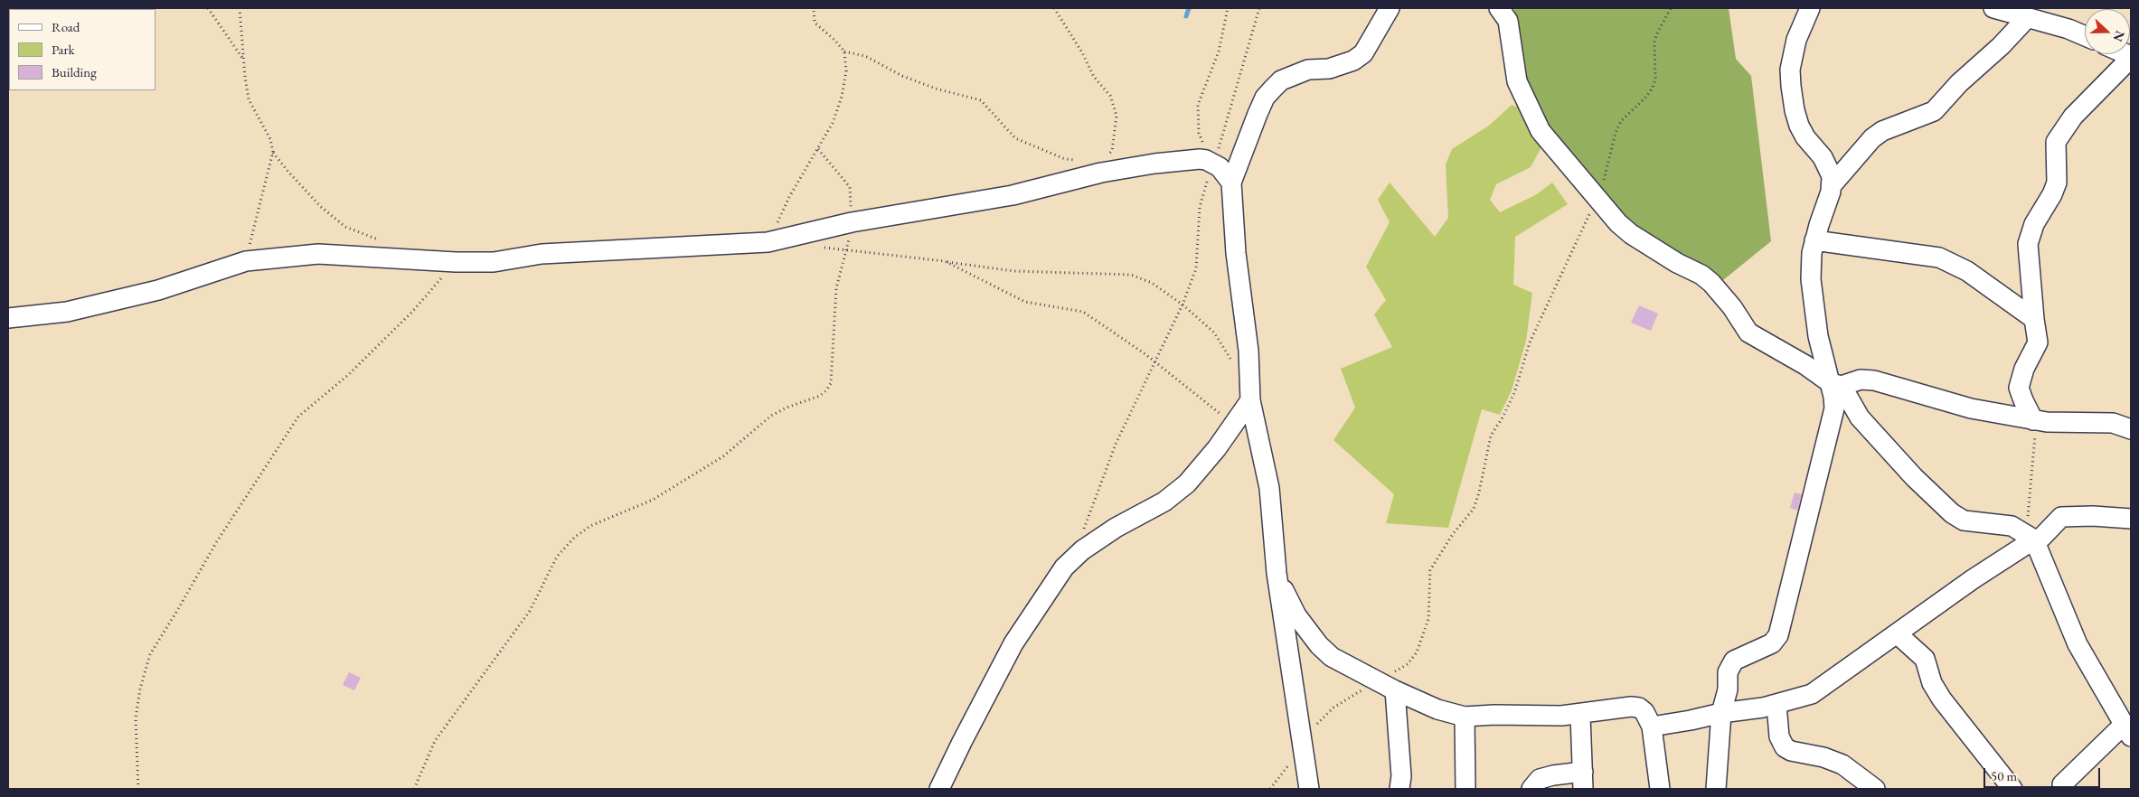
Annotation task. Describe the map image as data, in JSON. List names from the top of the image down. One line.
{"legend":["Road","Park","Building"],"scale_bar":"50 m","north":"right"}
